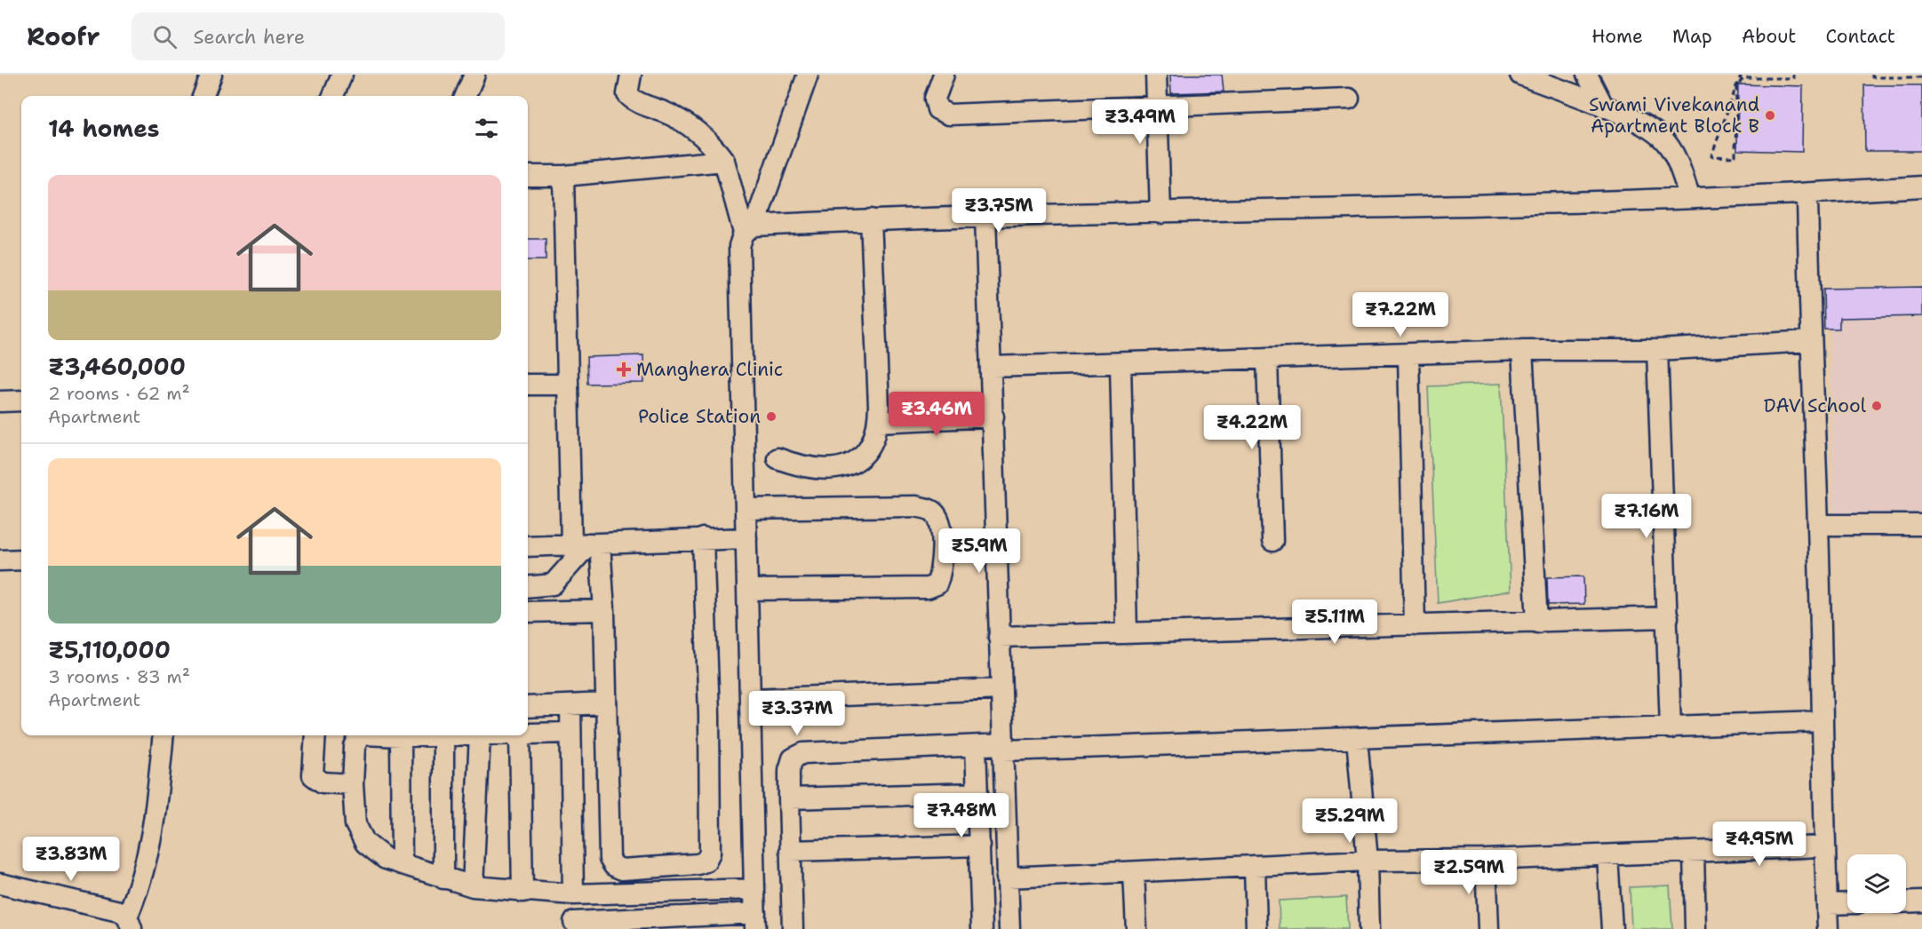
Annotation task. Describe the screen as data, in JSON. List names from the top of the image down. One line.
{"places":{"other":["Swami Vivekanand Apartment Block B","DAV School","Police Station"],"health":["Manghera Clinic"]},"page":{"header":"Roofr","search":"Search here","nav":["Home","Map","About","Contact"],"heading":"14 homes","price":["₹3.49M","₹3.75M","₹7.22M","₹3.46M","₹4.22M","₹7.16M","₹5.9M","₹5.11M","₹3.37M","₹7.48M","₹5.29M","₹4.95M","₹3.83M","₹2.59M"],"list":[{"name":"₹3,460,000","note":"2 rooms · 62 m² · Apartment"},{"name":"₹5,110,000","note":"3 rooms · 83 m² · Apartment"}]}}
